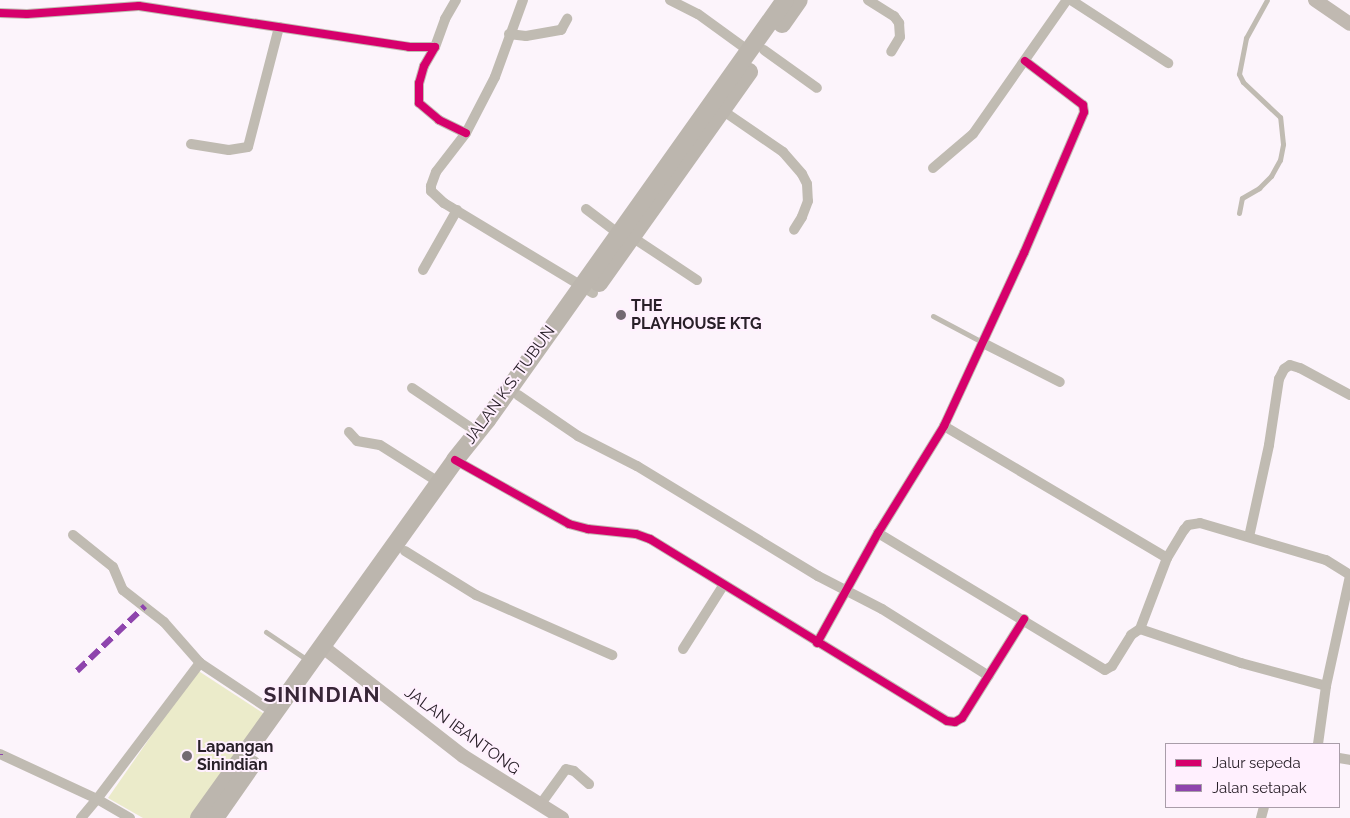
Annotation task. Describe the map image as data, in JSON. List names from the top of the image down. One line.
{"streets":{"highway":["JALAN K.S. TUBUN"],"street":["JALAN IBANTONG"]},"crossings":[["JALAN K.S. TUBUN","JALAN IBANTONG"]],"districts":["SININDIAN"],"places":["THE PLAYHOUSE KTG","Lapangan Sinindian"],"legend":["Jalur sepeda","Jalan setapak"]}
